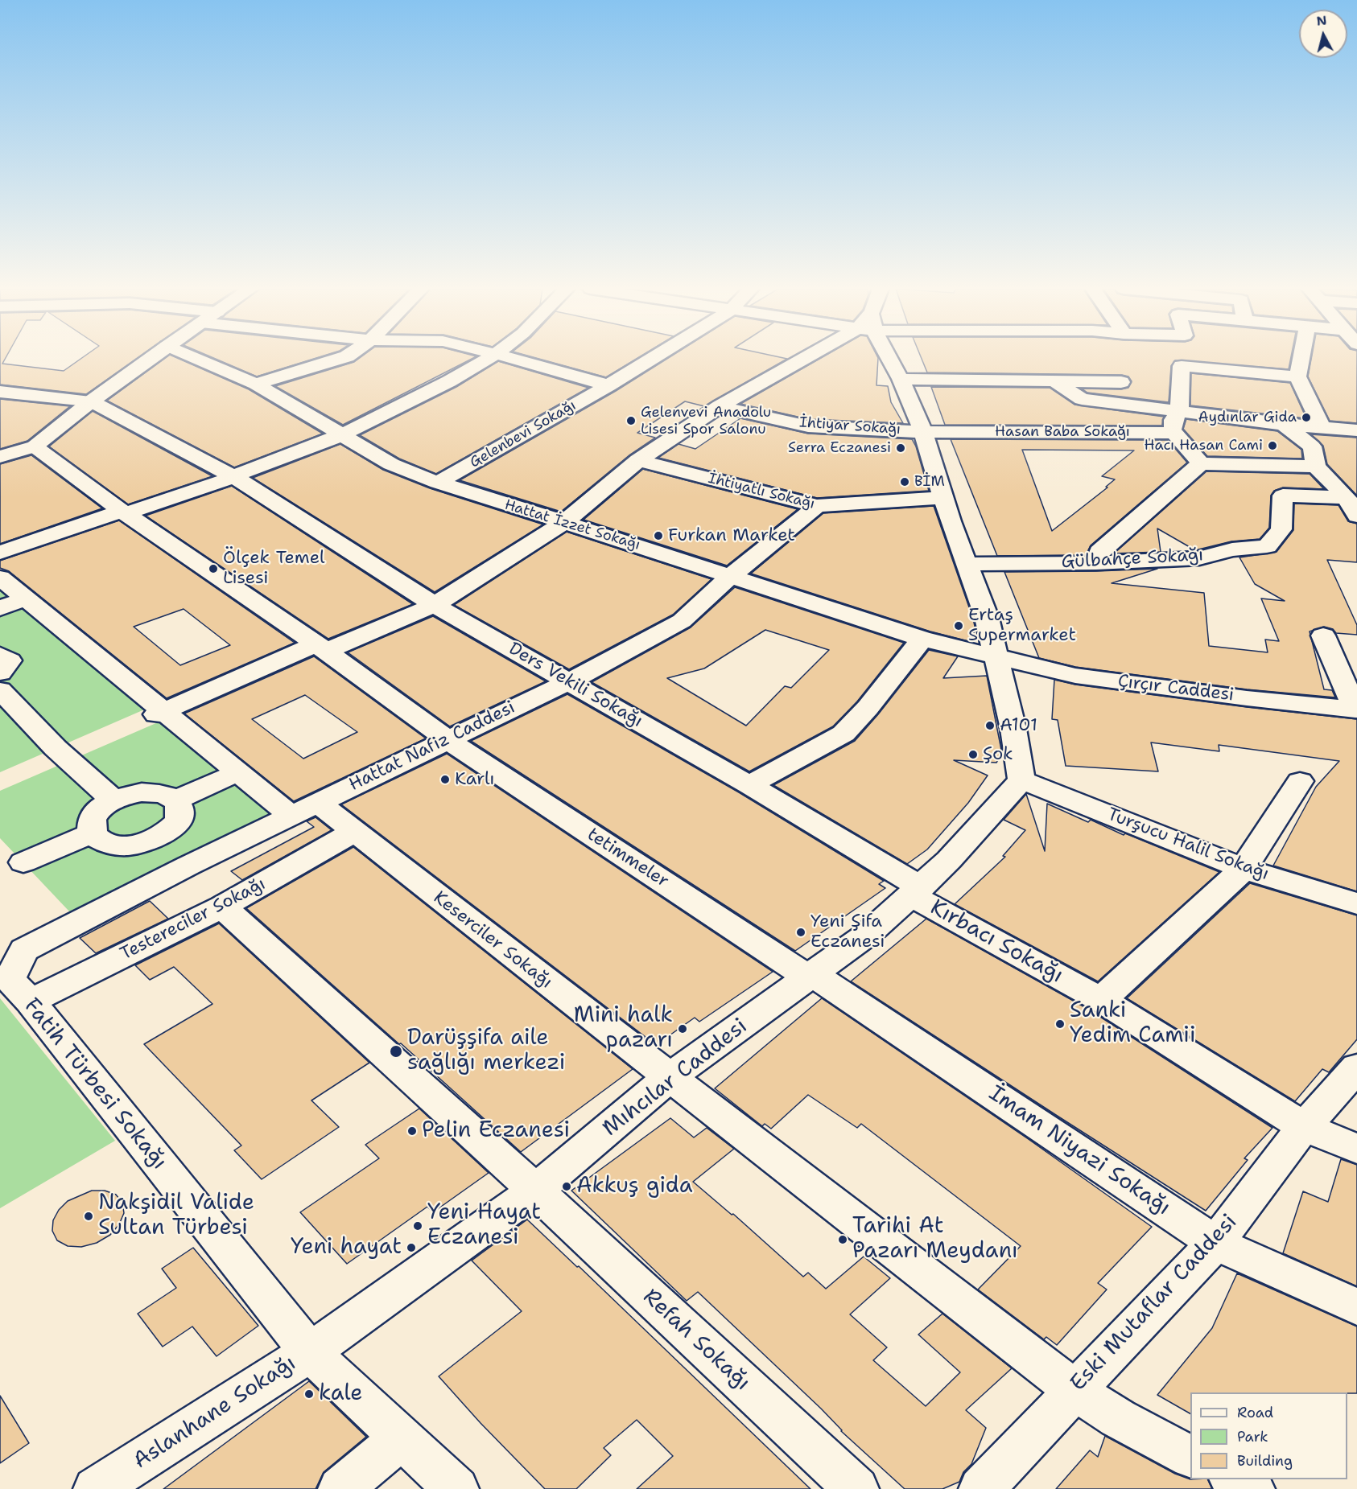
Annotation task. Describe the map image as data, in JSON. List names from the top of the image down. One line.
{"streets":{"street":["İhtiyar Sokağı","Hasan Baba Sokağı","Gelenbevi Sokağı","İhtiyatlı Sokağı","Hattat İzzet Sokağı","Gülbahçe Sokağı","Ders Vekili Sokağı","Çırçır Caddesi","Hattat Nafiz Caddesi","Turşucu Halil Sokağı","tetimmeler","Testereciler Sokağı","Keserciler Sokağı","Kırbacı Sokağı","Mıhcılar Caddesi","Fatih Türbesi Sokağı","İmam Niyazi Sokağı","Eski Mutaflar Caddesi","Refah Sokağı","Aslanhane Sokağı"]},"crossings":[["İhtiyar Sokağı","Hasan Baba Sokağı"],["Gelenbevi Sokağı","Hattat İzzet Sokağı"],["İhtiyatlı Sokağı","Hattat Nafiz Caddesi"],["Hattat İzzet Sokağı","Çırçır Caddesi"],["Hattat İzzet Sokağı","Hattat Nafiz Caddesi"],["Ders Vekili Sokağı","Hattat Nafiz Caddesi"],["Ders Vekili Sokağı","Kırbacı Sokağı"],["Ders Vekili Sokağı","Mıhcılar Caddesi"],["Hattat Nafiz Caddesi","tetimmeler"],["Hattat Nafiz Caddesi","Keserciler Sokağı"],["Hattat Nafiz Caddesi","Fatih Türbesi Sokağı"],["Turşucu Halil Sokağı","Mıhcılar Caddesi"],["tetimmeler","Mıhcılar Caddesi"],["tetimmeler","İmam Niyazi Sokağı"],["Testereciler Sokağı","Keserciler Sokağı"],["Testereciler Sokağı","Fatih Türbesi Sokağı"],["Testereciler Sokağı","Refah Sokağı"],["Keserciler Sokağı","Mıhcılar Caddesi"],["Keserciler Sokağı","Eski Mutaflar Caddesi"],["Kırbacı Sokağı","Mıhcılar Caddesi"],["Kırbacı Sokağı","Eski Mutaflar Caddesi"],["Mıhcılar Caddesi","Fatih Türbesi Sokağı"],["Mıhcılar Caddesi","İmam Niyazi Sokağı"],["Mıhcılar Caddesi","Refah Sokağı"],["Mıhcılar Caddesi","Aslanhane Sokağı"],["Fatih Türbesi Sokağı","Aslanhane Sokağı"],["İmam Niyazi Sokağı","Eski Mutaflar Caddesi"]],"places":["Aydınlar Gida","Gelenvevi Anadolu Lisesi Spor Salonu","Hacı Hasan Cami","Serra Eczanesi","BİM","Furkan Market","Ölçek Temel Lisesi","Ertaş Supermarket","A101","Şok","Karlı","Yeni Şifa Eczanesi","Sanki Yedim Camii","Mini halk pazarı","Darüşşifa aile sağlığı merkezi","Pelin Eczanesi","Akkuş gida","Nakşidil Valide Sultan Türbesi","Yeni Hayat Eczanesi","Tarihi At Pazarı Meydanı","Yeni hayat","kale"],"legend":["Road","Park","Building"],"north":"top"}
